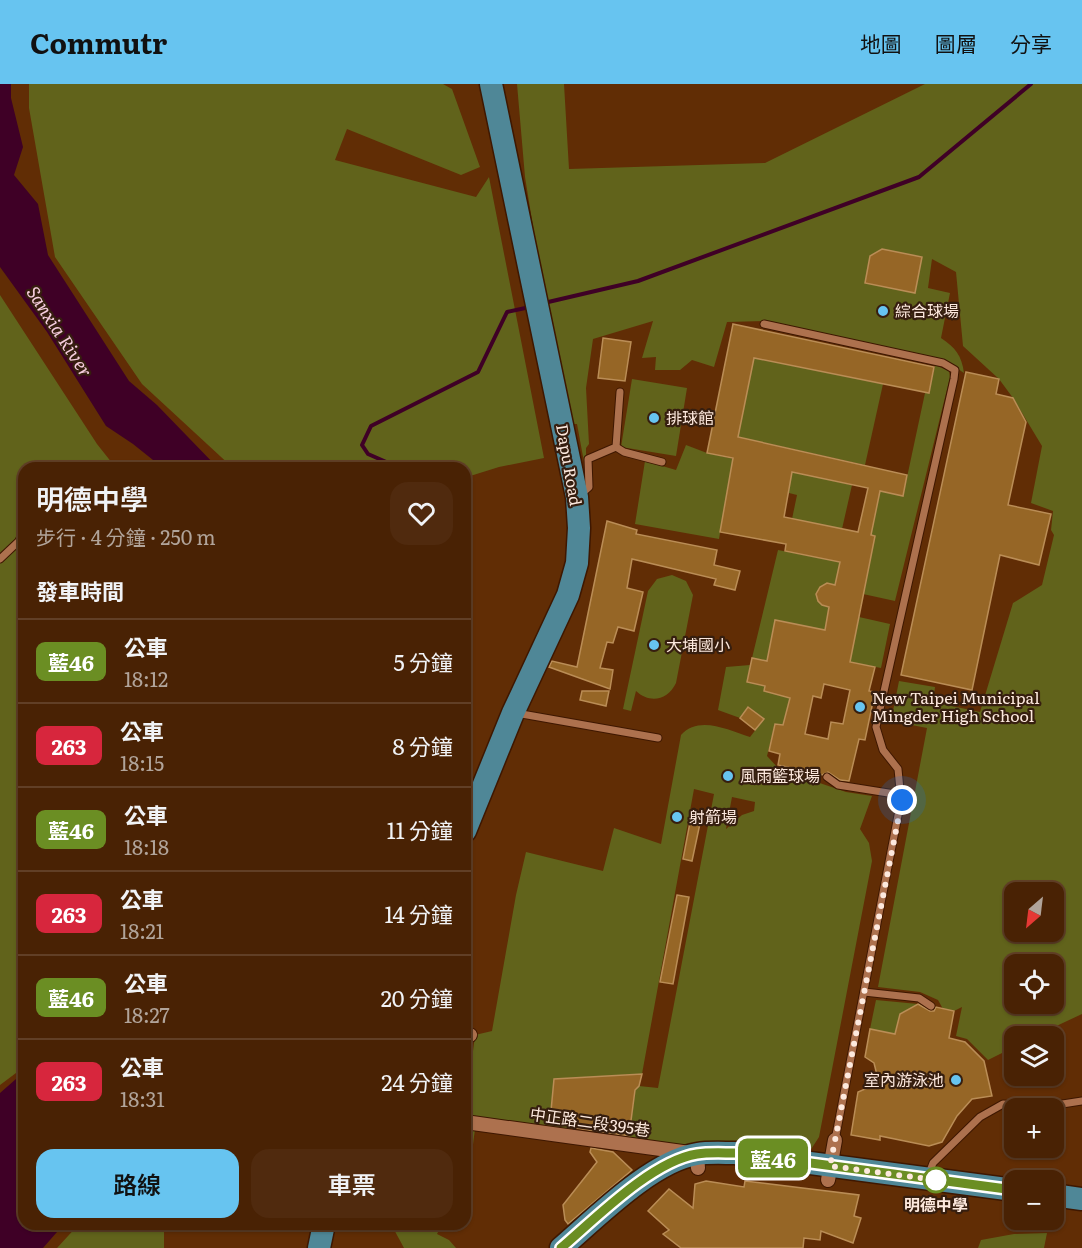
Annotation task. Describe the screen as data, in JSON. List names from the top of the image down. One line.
{"streets":{"main road":["Dapu Road"],"street":["中正路二段395巷"]},"water":["Sanxia River"],"places":["綜合球場","排球館","大埔國小","New Taipei Municipal Mingder High School","風雨籃球場","射箭場","室內游泳池","明德中學"],"lines":["bus line 藍46"],"north":"bottom left","page":{"header":"Commutr","nav":["地圖","圖層","分享"],"on_map":"藍46","heading":[["明德中學","步行 · 4 分鐘 · 250 m"],"發車時間"],"list":[{"mark":"藍46","name":"公車","note":"18:12","value":"5 分鐘"},{"mark":"263","name":"公車","note":"18:15","value":"8 分鐘"},{"mark":"藍46","name":"公車","note":"18:18","value":"11 分鐘"},{"mark":"263","name":"公車","note":"18:21","value":"14 分鐘"},{"mark":"藍46","name":"公車","note":"18:27","value":"20 分鐘"},{"mark":"263","name":"公車","note":"18:31","value":"24 分鐘"}],"map_buttons":["+","−"],"buttons":["路線","車票"]}}
